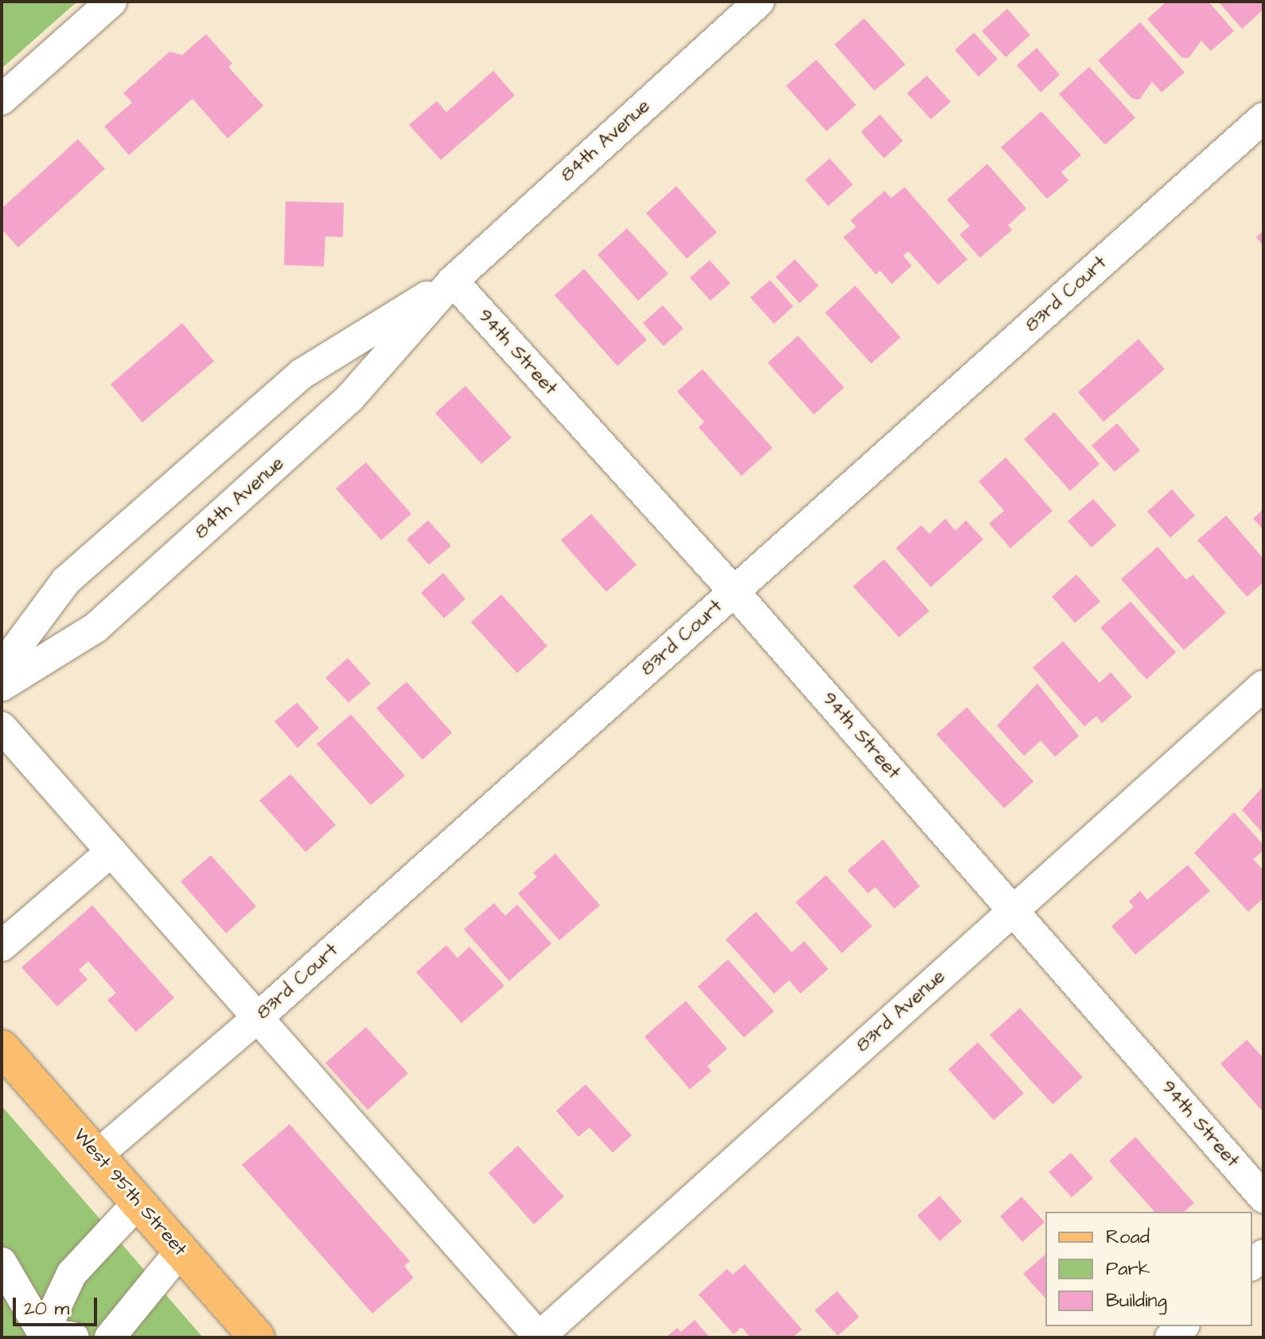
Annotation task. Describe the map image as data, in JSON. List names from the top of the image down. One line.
{"streets":{"main road":["West 95th Street"],"street":["84th Avenue","83rd Court","94th Street","83rd Avenue"]},"crossings":[["84th Avenue","94th Street"],["83rd Court","94th Street"],["83rd Court","West 95th Street"],["94th Street","83rd Avenue"]],"legend":["Road","Park","Building"],"scale_bar":"20 m"}
